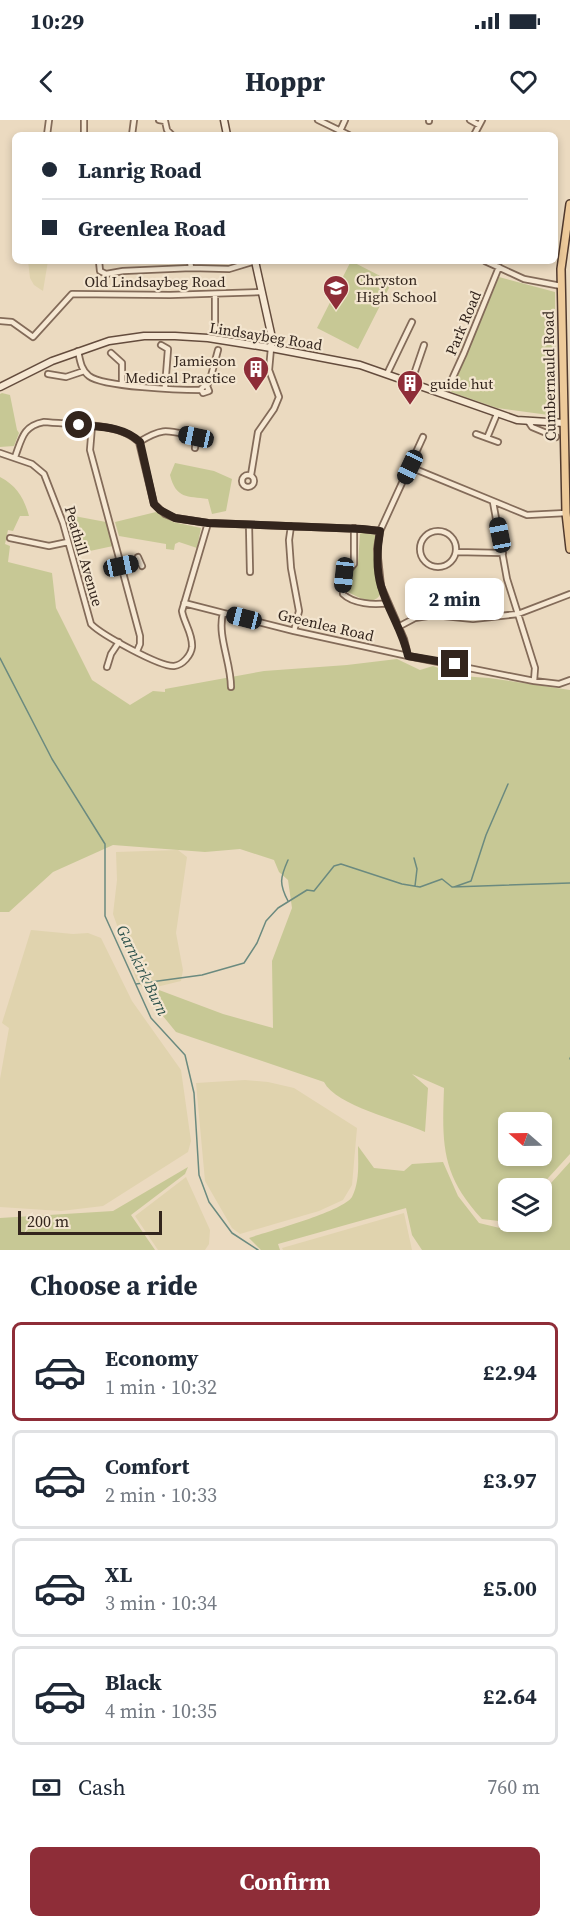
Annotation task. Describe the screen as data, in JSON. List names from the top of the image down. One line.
{"streets":{"main road":["Lindsaybeg Road","Cumbernauld Road"],"street":["Old Lindsaybeg Road","Park Road","Peathill Avenue","Greenlea Road"]},"crossings":[["Lindsaybeg Road","Cumbernauld Road"],["Peathill Avenue","Greenlea Road"]],"water":["Garnkirk Burn"],"places":{"school or university":["Chryston High School"],"building":["Jamieson Medical Practice","guide hut"]},"scale_bar":"200 m","north":"left","page":{"status":"10:29","header":"Hoppr","banner":["Lanrig Road","Greenlea Road"],"bubble":"2 min","scale":"200 m","heading":"Choose a ride","list":[{"name":"Economy","note":"1 min · 10:32","value":"£2.94"},{"name":"Comfort","note":"2 min · 10:33","value":"£3.97"},{"name":"XL","note":"3 min · 10:34","value":"£5.00"},{"name":"Black","note":"4 min · 10:35","value":"£2.64"}],"pay":["Cash","760 m"],"buttons":"Confirm"}}
